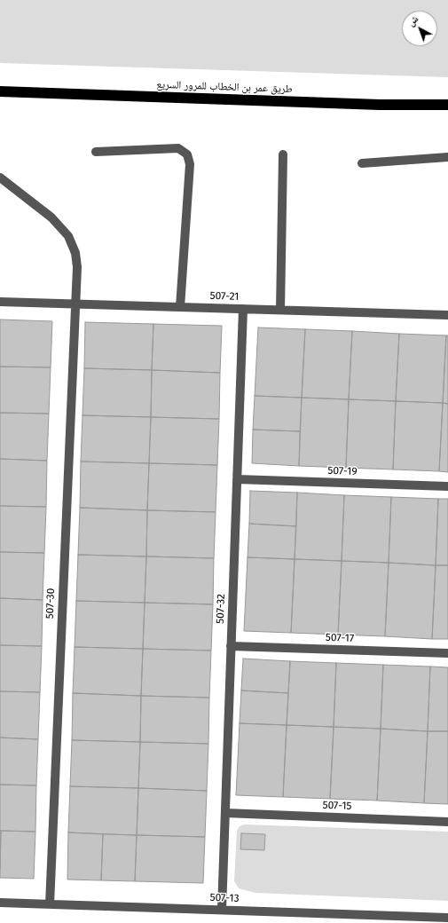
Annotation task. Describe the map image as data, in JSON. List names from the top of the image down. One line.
{"streets":{"highway":["طريق عمر بن الخطاب للمرور السريع"],"street":["507-21","507-19","507-30","507-32","507-17","507-15","507-13"]},"crossings":[["507-21","507-30"],["507-21","507-32"],["507-19","507-32"],["507-30","507-13"],["507-32","507-17"],["507-32","507-15"],["507-32","507-13"]],"north":"top left"}
